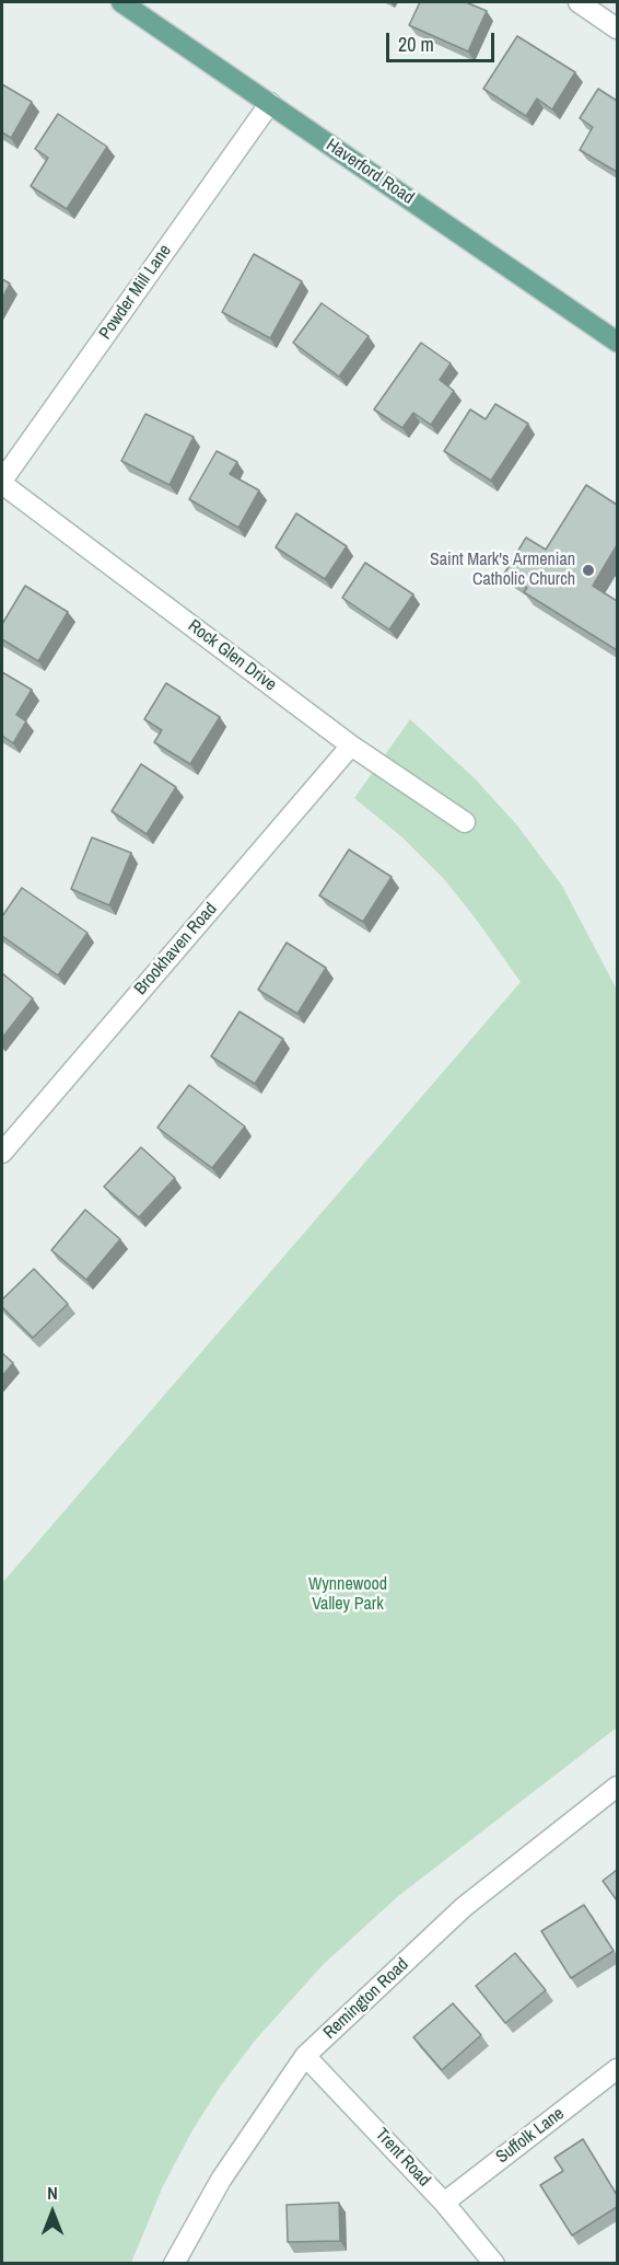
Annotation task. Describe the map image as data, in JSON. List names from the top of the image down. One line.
{"streets":{"main road":["Haverford Road"],"street":["Powder Mill Lane","Rock Glen Drive","Brookhaven Road","Remington Road","Suffolk Lane","Trent Road"]},"crossings":[["Haverford Road","Powder Mill Lane"],["Powder Mill Lane","Rock Glen Drive"],["Rock Glen Drive","Brookhaven Road"],["Remington Road","Trent Road"],["Suffolk Lane","Trent Road"]],"parks":["Wynnewood Valley Park"],"places":["Saint Mark's Armenian Catholic Church"],"scale_bar":"20 m","north":"top"}
